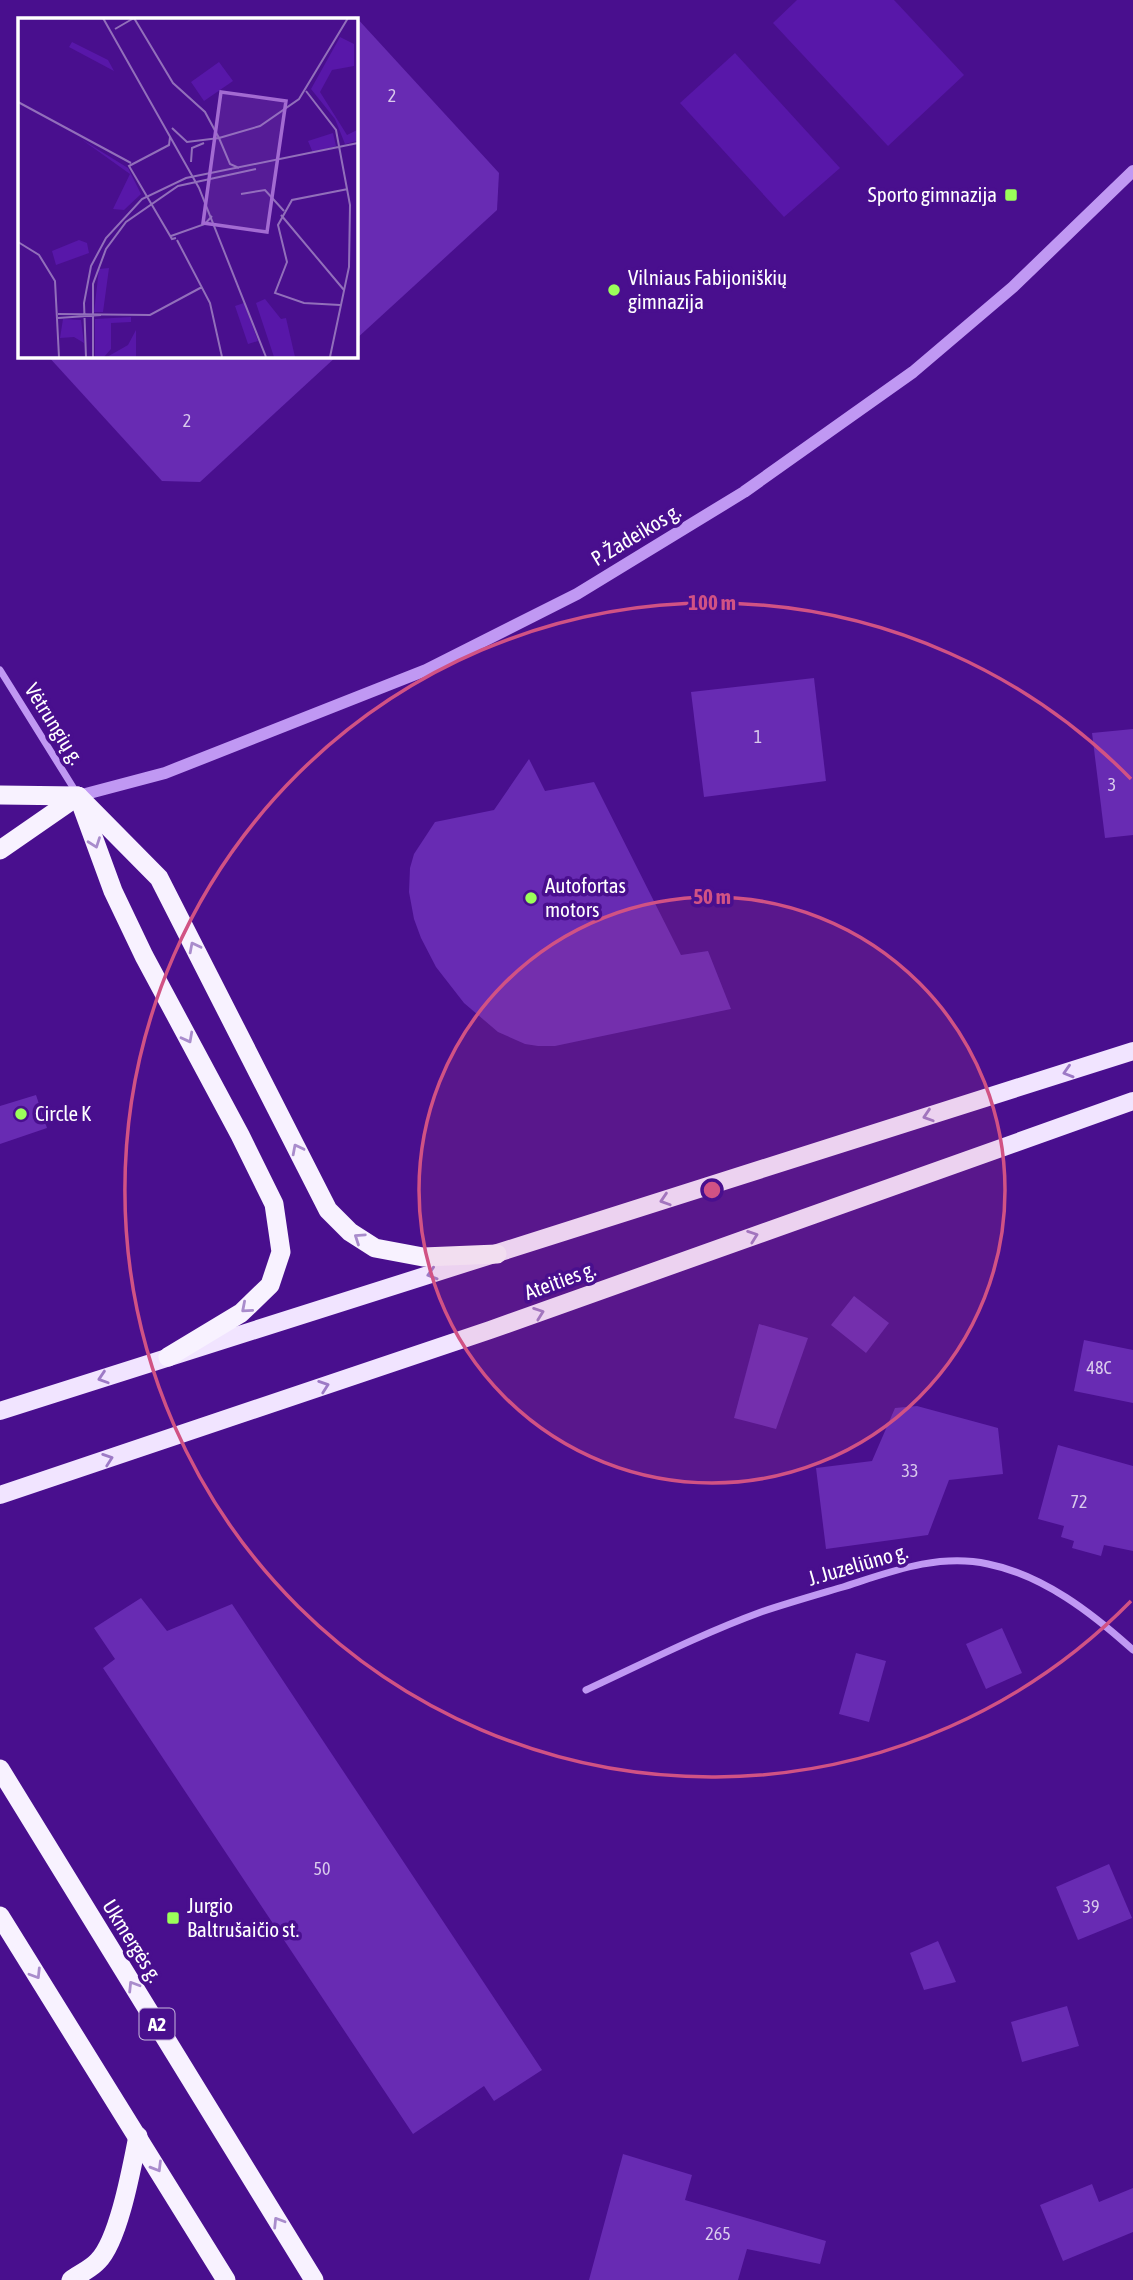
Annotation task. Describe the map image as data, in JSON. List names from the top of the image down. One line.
{"streets":{"highway":["Ukmergės g.","A2"],"main road":["Ateities g."],"street":["P. Žadeikos g.","Vėtrungių g.","J. Juzeliūno g."]},"crossings":[["P. Žadeikos g.","Vėtrungių g."]],"places":{"transit":["Sporto gimnazija","Jurgio Baltrušaičio st."],"other":["Vilniaus Fabijoniškių gimnazija","Autofortas motors","Circle K"]},"house_numbers":["2","2","1","3","48C","33","72","50","39","265"],"rings":["100 m","50 m"]}
